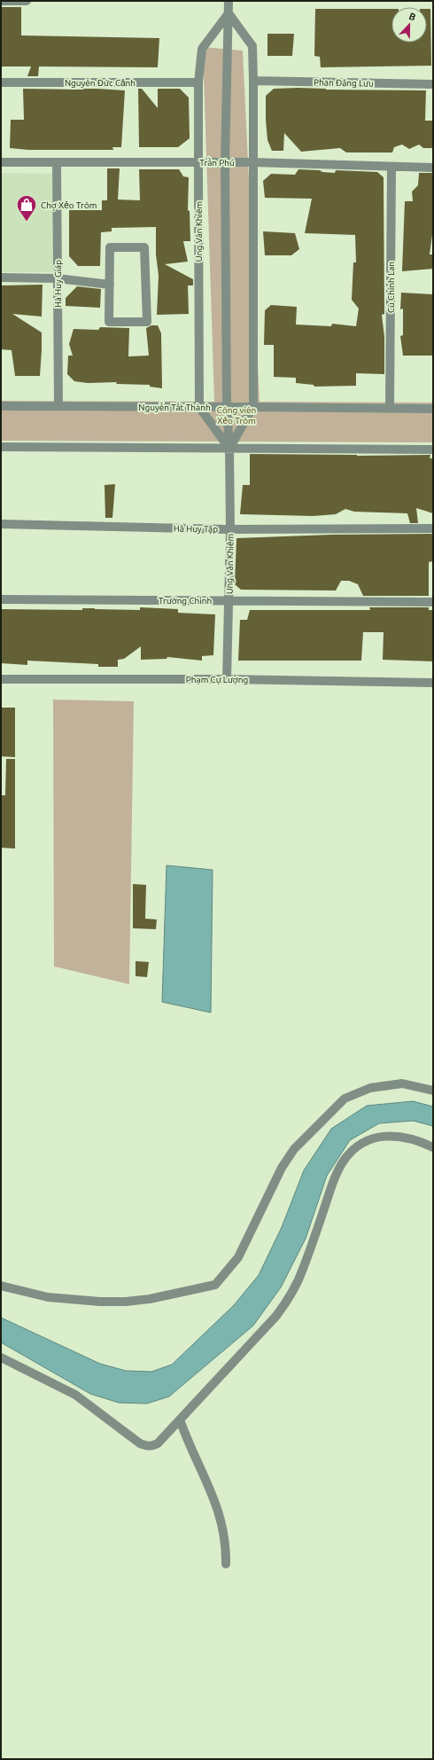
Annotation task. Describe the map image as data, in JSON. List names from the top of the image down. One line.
{"streets":{"street":["Nguyễn Đức Cảnh","Phan Đăng Lưu","Trần Phú","Ung Văn Khiêm","Hà Huy Giáp","Cù Chính Lan","Nguyễn Tất Thành","Hà Huy Tập","Trường Chinh","Phạm Cự Lượng"]},"crossings":[["Nguyễn Đức Cảnh","Ung Văn Khiêm"],["Phan Đăng Lưu","Ung Văn Khiêm"],["Trần Phú","Ung Văn Khiêm"],["Trần Phú","Hà Huy Giáp"],["Trần Phú","Cù Chính Lan"],["Ung Văn Khiêm","Nguyễn Tất Thành"],["Ung Văn Khiêm","Hà Huy Tập"],["Ung Văn Khiêm","Trường Chinh"],["Ung Văn Khiêm","Phạm Cự Lượng"],["Hà Huy Giáp","Nguyễn Tất Thành"],["Cù Chính Lan","Nguyễn Tất Thành"]],"parks":["Công viên Xẻo Trôm"],"places":{"shop":["Chợ Xẻo Trôm"]},"north":"top"}
